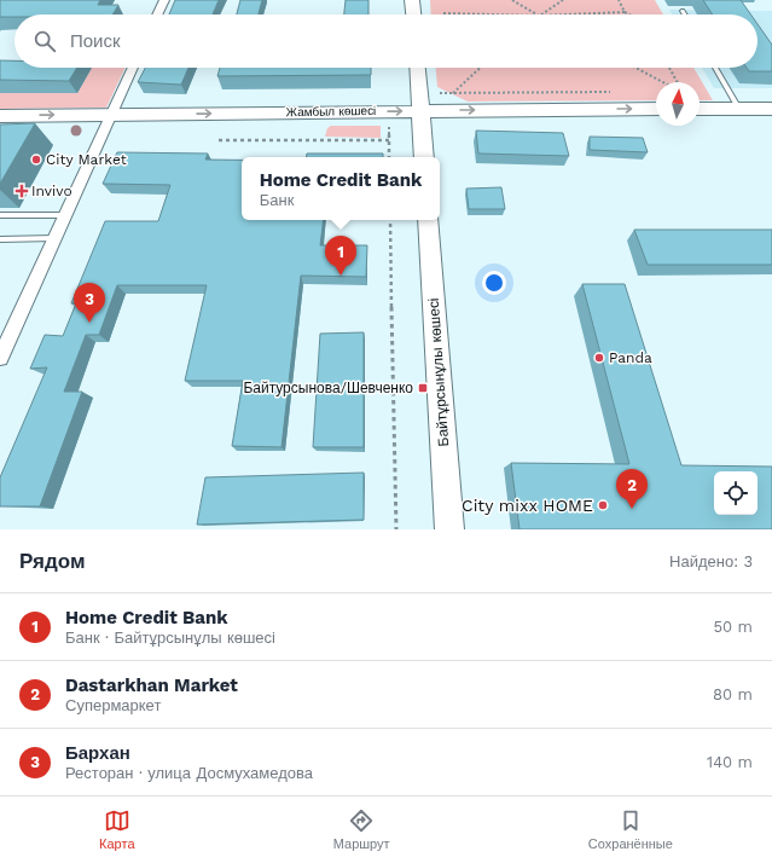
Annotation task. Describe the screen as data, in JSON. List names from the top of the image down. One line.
{"streets":{"street":["Жамбыл көшесі","Байтұрсынұлы көшесі"]},"one_way":["Жамбыл көшесі"],"places":{"other":["City Market","Panda","City mixx HOME"],"health":["Invivo"],"transit":["Байтурсынова/Шевченко"]},"north":"top","page":{"search":"Поиск","popup":["Home Credit Bank","Банк"],"pins":["1","3","2"],"heading":["Рядом","Найдено: 3"],"list":[{"mark":"1","name":"Home Credit Bank","note":"Банк · Байтұрсынұлы көшесі","value":"50 m"},{"mark":"2","name":"Dastarkhan Market","note":"Супермаркет","value":"80 m"},{"mark":"3","name":"Бархан","note":"Ресторан · улица Досмухамедова","value":"140 m"}],"nav":["Карта","Маршрут","Сохранённые"]}}
